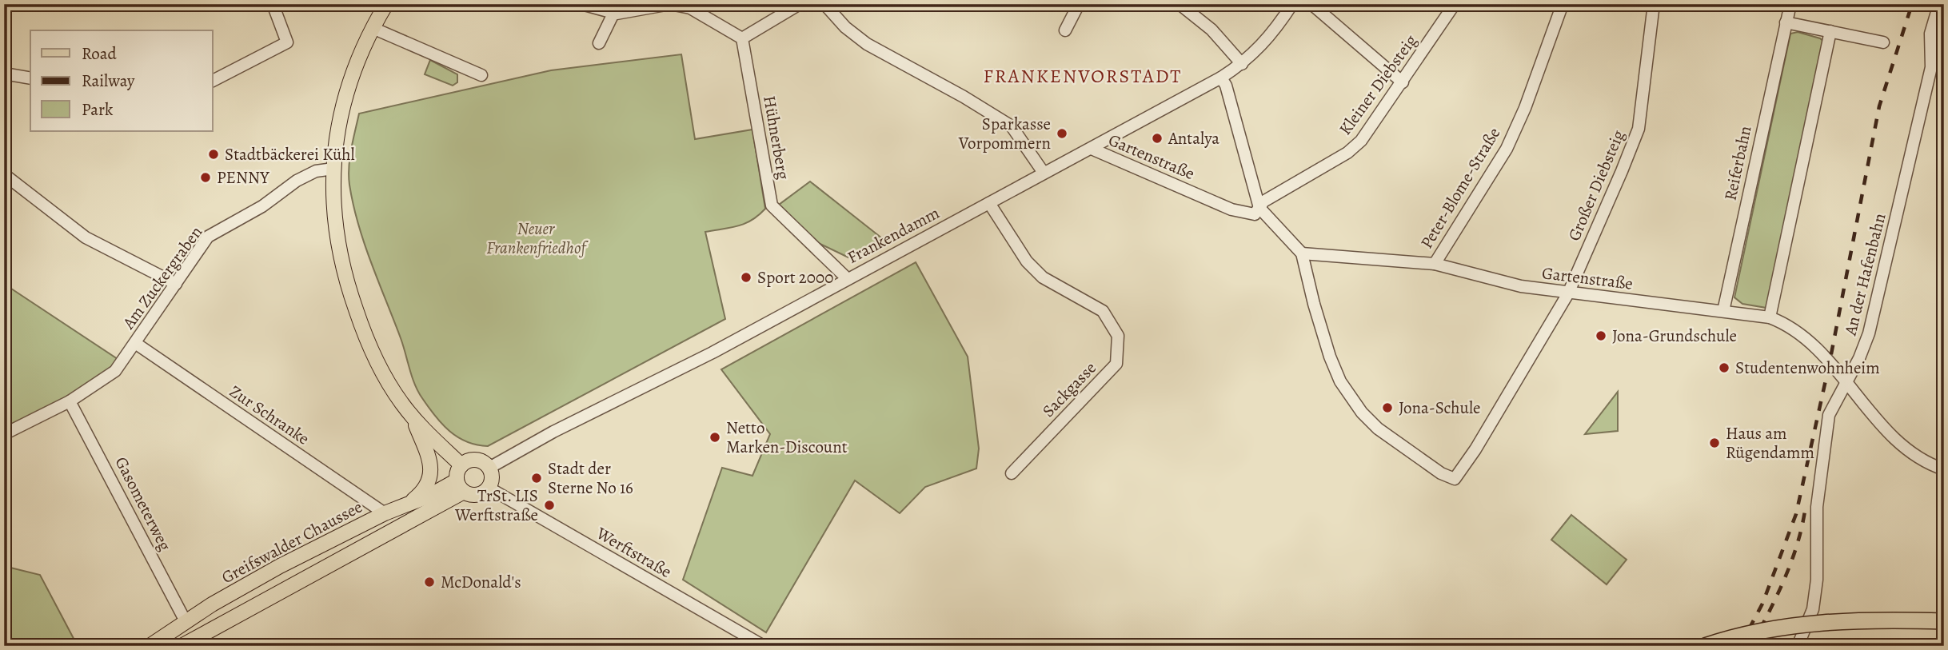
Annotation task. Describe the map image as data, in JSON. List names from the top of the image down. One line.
{"streets":{"main road":["Greifswalder Chaussee"],"street":["Kleiner Diebsteig","Hühnerberg","Gartenstraße","Reiferbahn","Großer Diebsteig","Peter-Blome-Straße","Frankendamm","An der Hafenbahn","Am Zuckergraben","Sackgasse","Zur Schranke","Gasometerweg","Werftstraße"]},"crossings":[["Kleiner Diebsteig","Gartenstraße"],["Hühnerberg","Frankendamm"],["Gartenstraße","Reiferbahn"],["Gartenstraße","Großer Diebsteig"],["Gartenstraße","Peter-Blome-Straße"],["Gartenstraße","Frankendamm"],["Gartenstraße","An der Hafenbahn"],["Frankendamm","Sackgasse"],["Frankendamm","Greifswalder Chaussee"],["Frankendamm","Werftstraße"],["Am Zuckergraben","Zur Schranke"],["Zur Schranke","Greifswalder Chaussee"],["Gasometerweg","Greifswalder Chaussee"],["Greifswalder Chaussee","Werftstraße"]],"districts":["FRANKENVORSTADT"],"parks":["Neuer Frankenfriedhof"],"places":["Sparkasse Vorpommern","Antalya","Stadtbäckerei Kühl","PENNY","Sport 2000","Jona-Grundschule","Studentenwohnheim","Jona-Schule","Netto Marken-Discount","Haus am Rügendamm","Stadt der Sterne No 16","TrSt. LIS Werftstraße","McDonald's"],"legend":["Road","Railway","Park"]}
